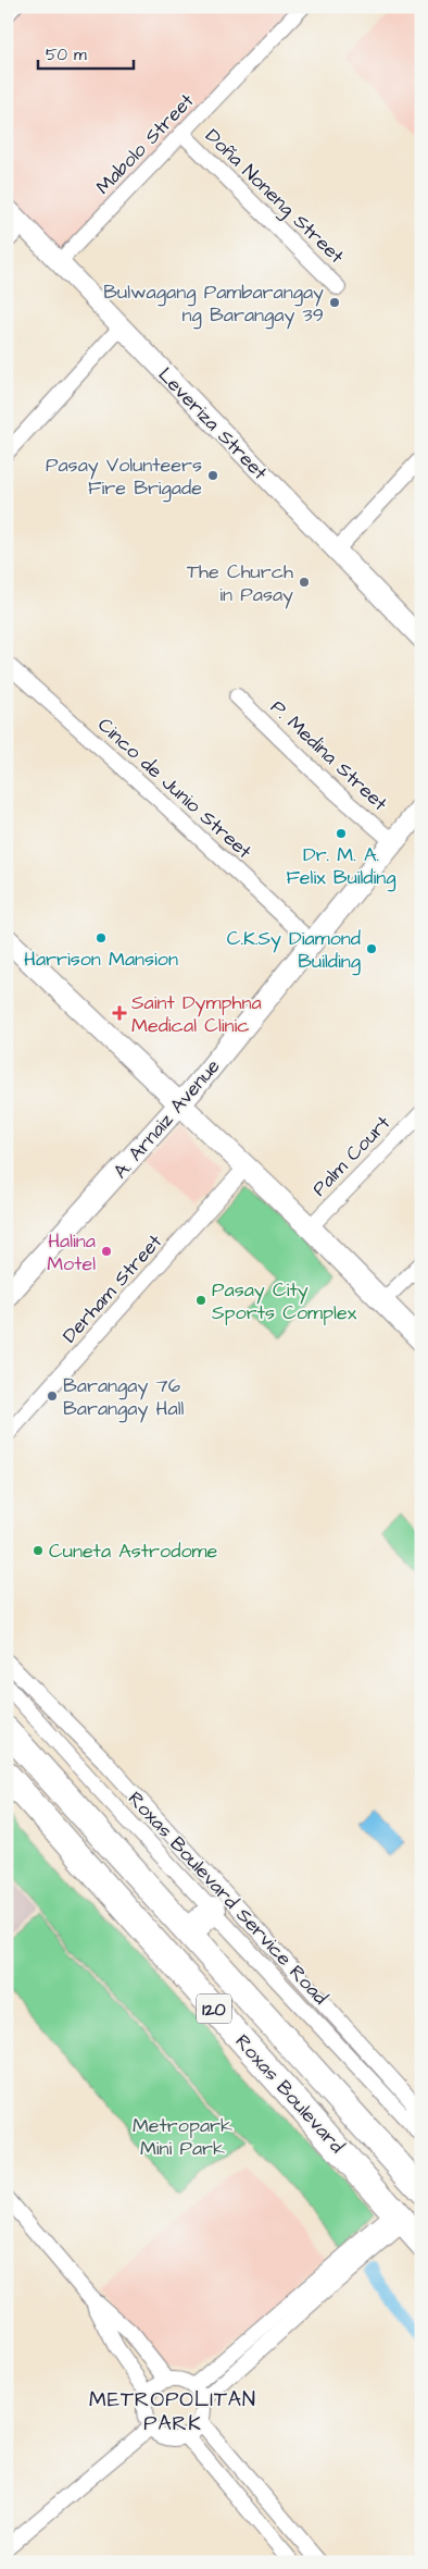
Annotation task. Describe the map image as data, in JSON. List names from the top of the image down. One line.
{"streets":{"highway":["120","Roxas Boulevard"],"main road":["A. Arnaiz Avenue"],"street":["Mabolo Street","Doña Noneng Street","Leveriza Street","P. Medina Street","Cinco de Junio Street","Palm Court","Derham Street","Roxas Boulevard Service Road"]},"crossings":[["Mabolo Street","Doña Noneng Street"],["Mabolo Street","Leveriza Street"],["P. Medina Street","A. Arnaiz Avenue"],["Cinco de Junio Street","A. Arnaiz Avenue"]],"districts":["METROPOLITAN PARK"],"parks":["Metropark Mini Park"],"places":{"other":["Bulwagang Pambarangay ng Barangay 39","Pasay Volunteers Fire Brigade","The Church in Pasay","Dr. M. A. Felix Building","Harrison Mansion","C.K.Sy Diamond Building","Halina Motel","Pasay City Sports Complex","Barangay 76 Barangay Hall","Cuneta Astrodome"],"health":["Saint Dymphna Medical Clinic"]},"scale_bar":"50 m"}
